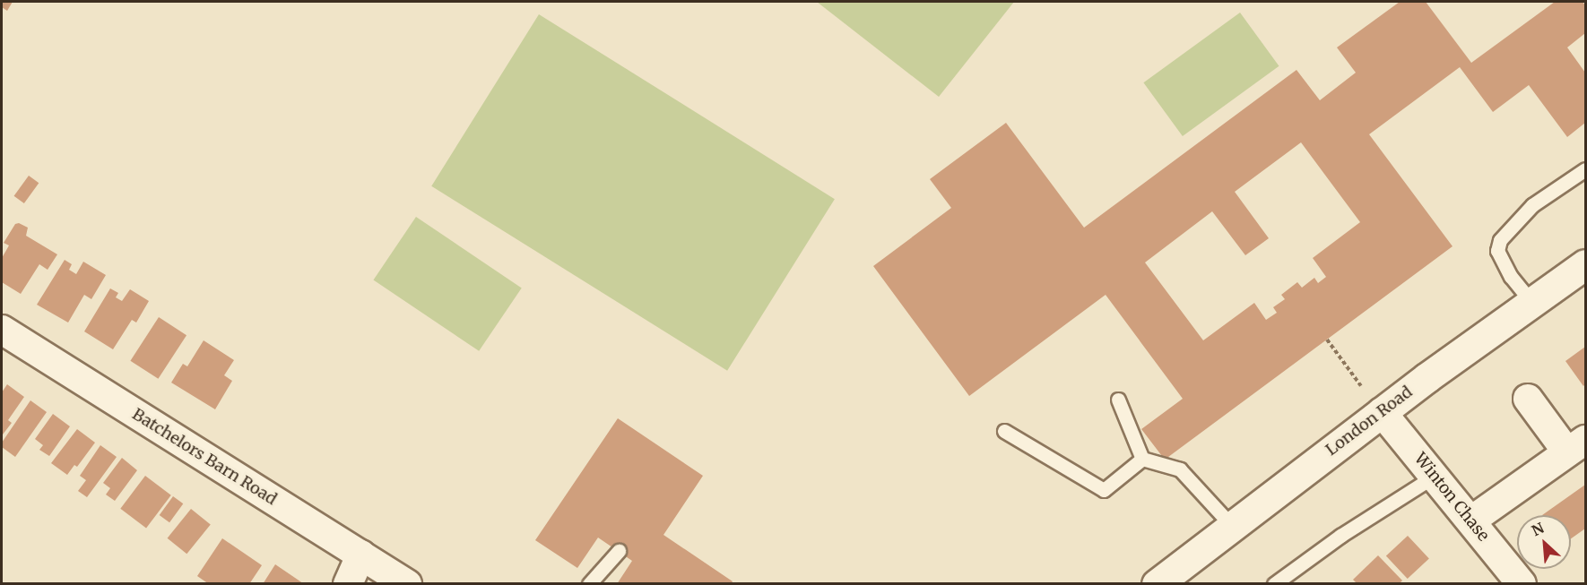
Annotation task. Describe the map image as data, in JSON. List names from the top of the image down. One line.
{"streets":{"street":["London Road","Batchelors Barn Road","Winton Chase"]},"crossings":[["London Road","Winton Chase"]],"north":"top left"}
